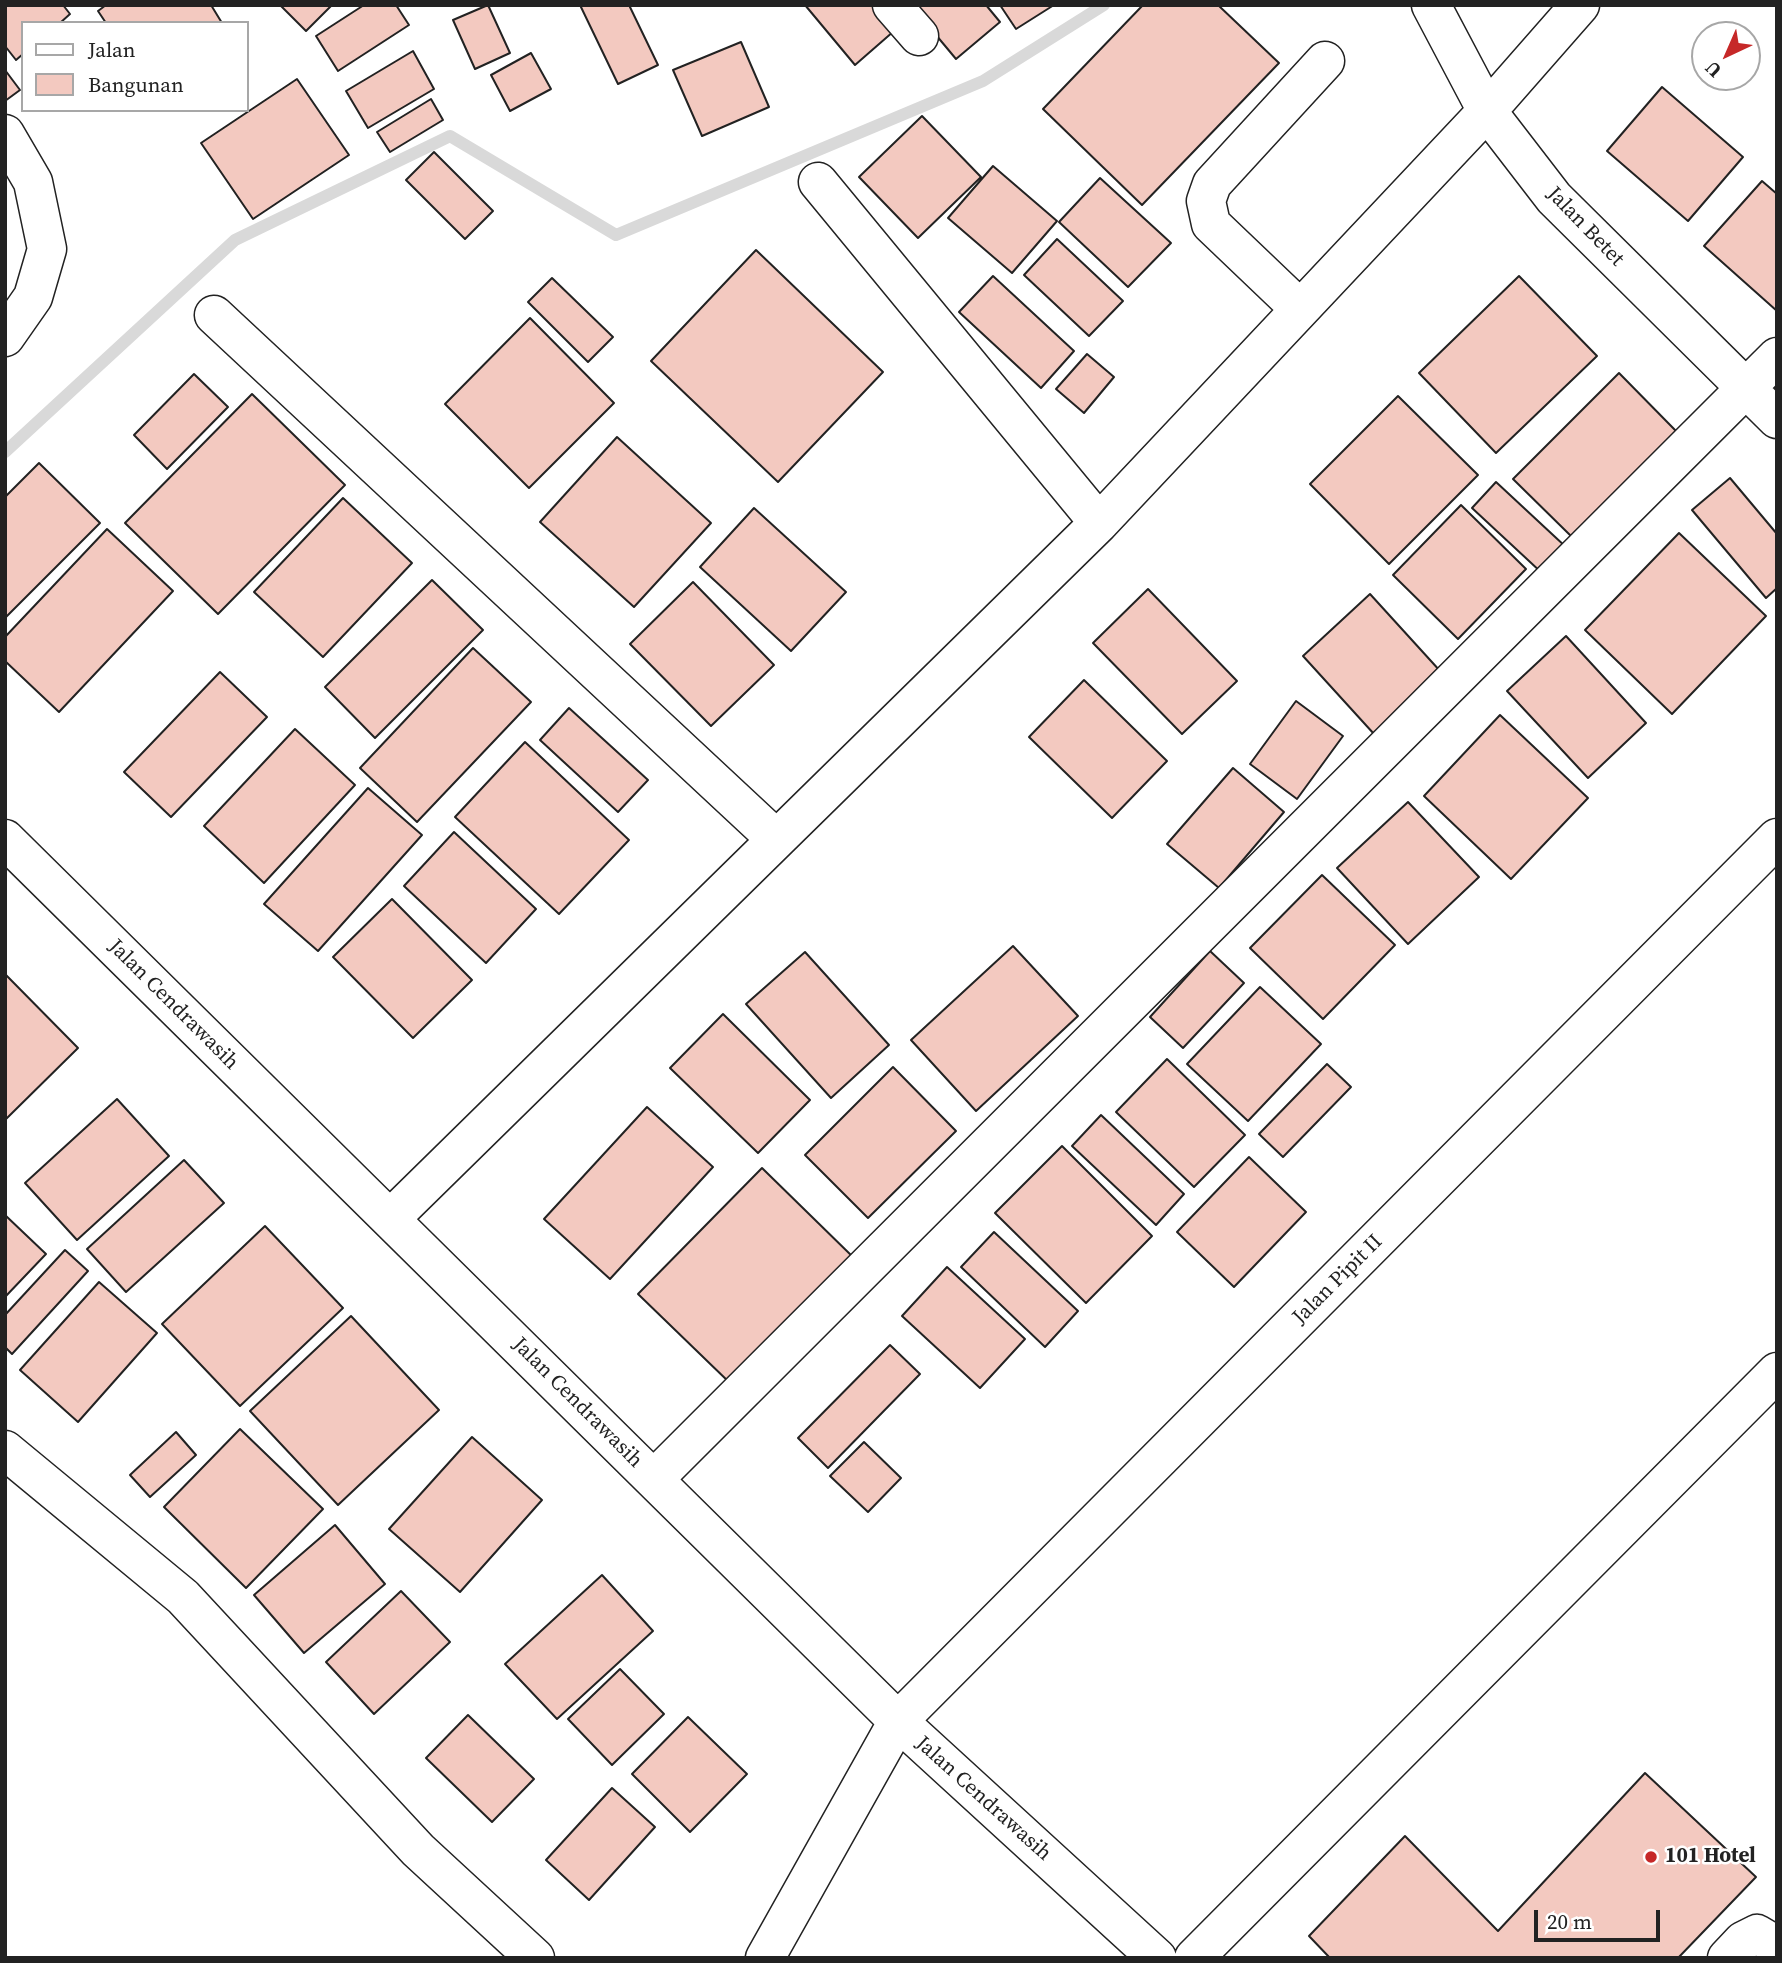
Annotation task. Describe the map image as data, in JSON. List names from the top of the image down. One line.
{"streets":{"street":["Jalan Betet","Jalan Cendrawasih","Jalan Pipit II"]},"crossings":[["Jalan Cendrawasih","Jalan Pipit II"]],"places":["101 Hotel"],"legend":["Jalan","Bangunan"],"scale_bar":"20 m","north":"bottom left"}
